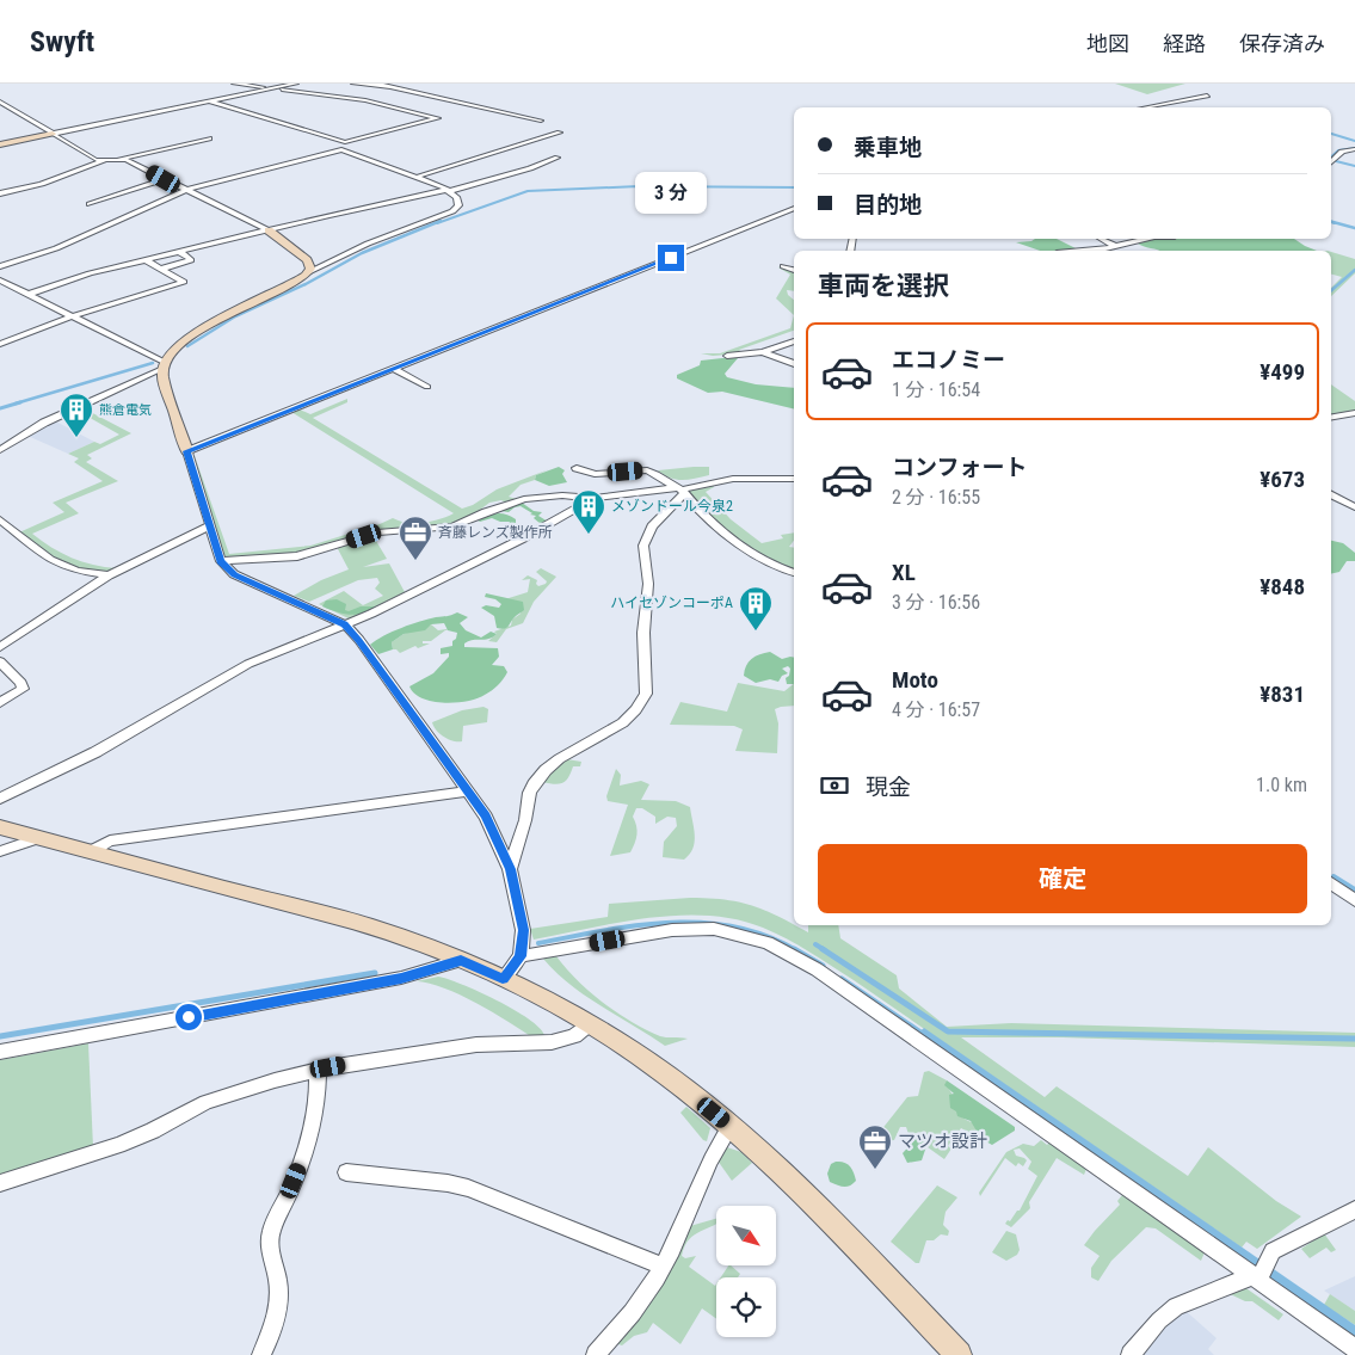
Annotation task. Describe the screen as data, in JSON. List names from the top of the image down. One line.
{"places":{"building":["熊倉電気","メゾンドール今泉2","ハイセゾンコーポA"],"office":["斉藤レンズ製作所","マツオ設計"]},"north":"bottom right","page":{"header":"Swyft","nav":["地図","経路","保存済み"],"banner":["乗車地","目的地"],"bubble":"3 分","heading":"車両を選択","list":[{"name":"エコノミー","note":"1 分 · 16:54","value":"¥499"},{"name":"コンフォート","note":"2 分 · 16:55","value":"¥673"},{"name":"XL","note":"3 分 · 16:56","value":"¥848"},{"name":"Moto","note":"4 分 · 16:57","value":"¥831"}],"pay":["現金","1.0 km"],"buttons":"確定"}}
